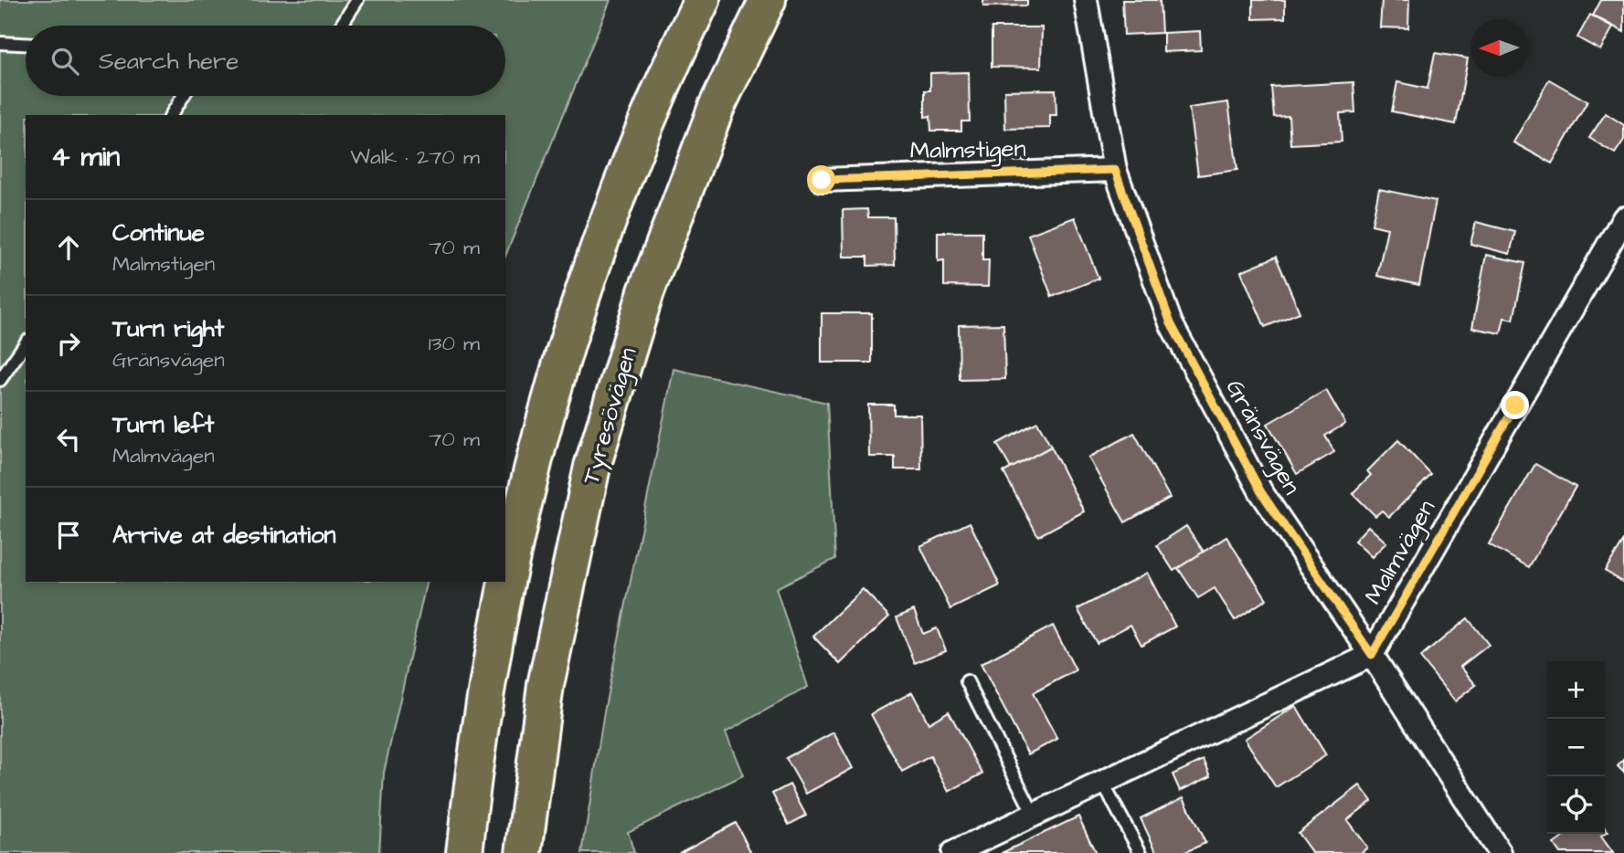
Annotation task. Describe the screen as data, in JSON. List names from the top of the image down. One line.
{"streets":{"highway":["Tyresövägen"],"street":["Malmstigen","Gränsvägen","Malmvägen"]},"crossings":[["Malmstigen","Gränsvägen"],["Gränsvägen","Malmvägen"]],"north":"left","page":{"search":"Search here","heading":["4 min","Walk · 270 m"],"list":[["Continue","Malmstigen","70 m"],["Turn right","Gränsvägen","130 m"],["Turn left","Malmvägen","70 m"],"Arrive at destination"],"map_buttons":["+","−"]}}
